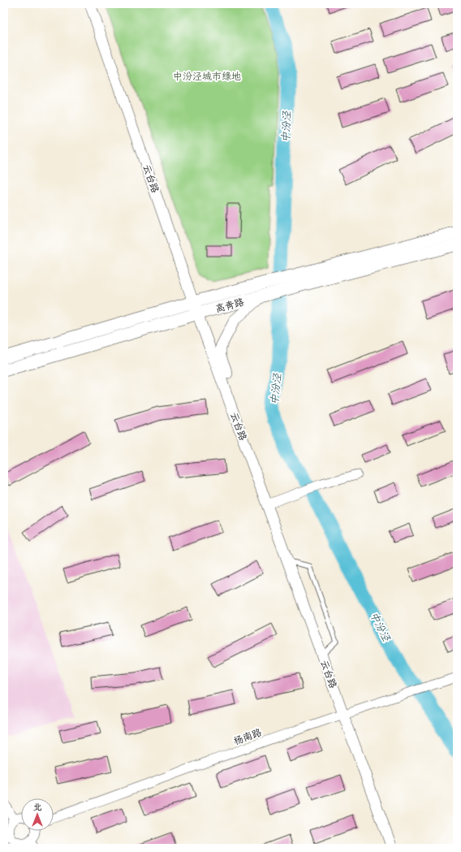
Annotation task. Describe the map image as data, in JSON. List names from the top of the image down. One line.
{"streets":{"main road":["高青路"],"street":["云台路","杨南路"]},"crossings":[["云台路","高青路"],["云台路","杨南路"]],"water":["中汾泾"],"parks":["中汾泾城市绿地"],"north":"top"}
